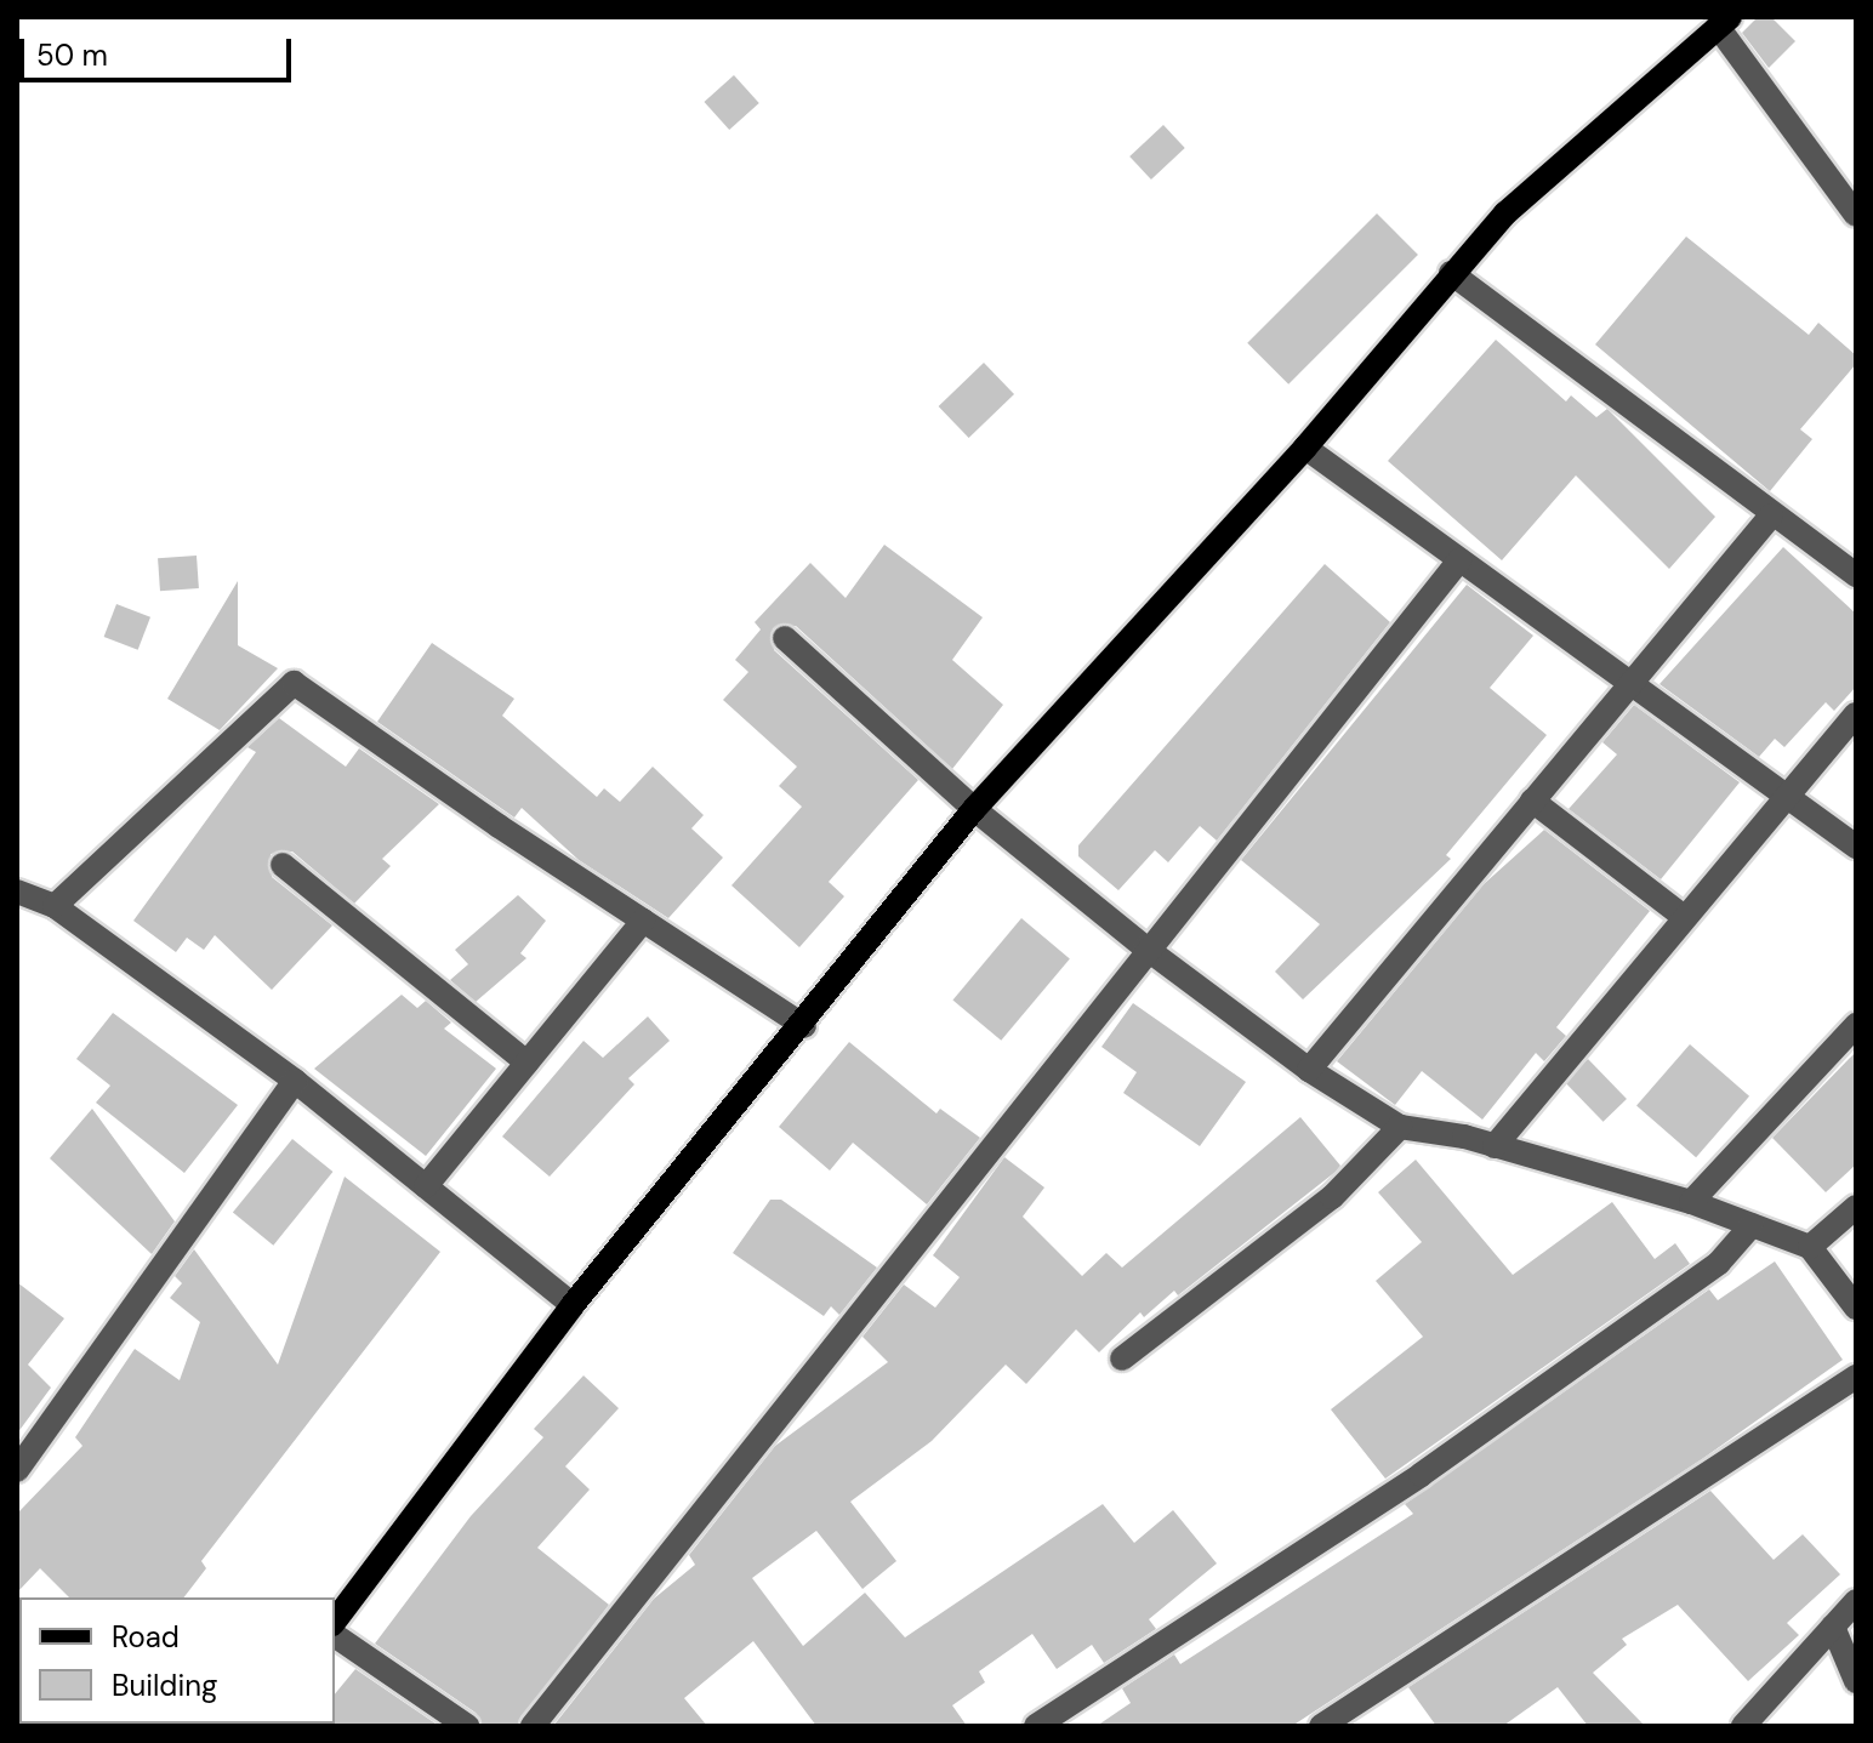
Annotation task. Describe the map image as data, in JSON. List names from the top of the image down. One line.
{"legend":["Road","Building"],"scale_bar":"50 m"}
